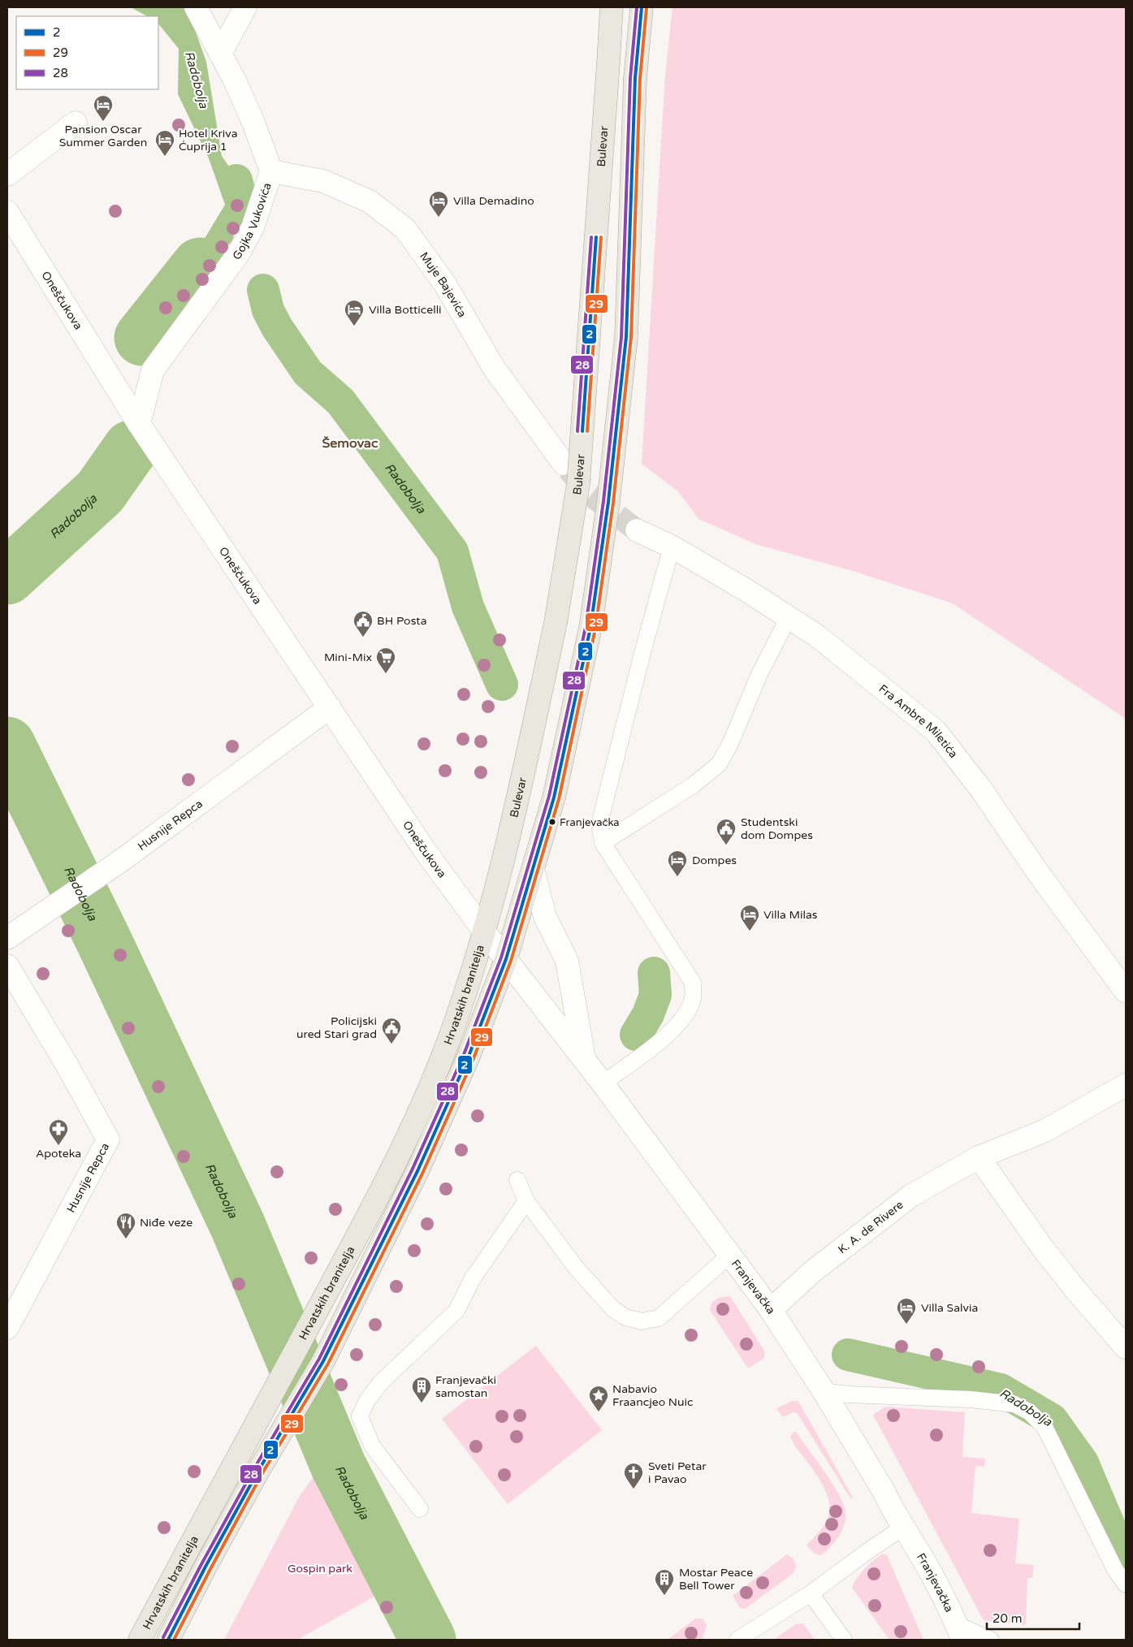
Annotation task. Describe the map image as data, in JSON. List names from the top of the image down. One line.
{"streets":{"main road":["Bulevar","Hrvatskih branitelja"],"street":["Gojka Vukovića","Muje Bajevića","Oneščukova","Fra Ambre Miletića","Husnije Repca","K. A. de Rivere","Franjevačka"]},"crossings":[["Bulevar","Oneščukova"],["Bulevar","Hrvatskih branitelja"],["Bulevar","Franjevačka"],["Gojka Vukovića","Muje Bajevića"],["Gojka Vukovića","Oneščukova"],["Oneščukova","Husnije Repca"],["Oneščukova","Hrvatskih branitelja"],["Oneščukova","Franjevačka"],["Hrvatskih branitelja","Franjevačka"],["K. A. de Rivere","Franjevačka"]],"districts":["Šemovac"],"water":["Radobolja"],"parks":["Gospin park"],"places":{"hotel":["Pansion Oscar Summer Garden","Hotel Kriva Ćuprija 1","Villa Demadino","Villa Botticelli","Dompes","Villa Milas","Villa Salvia"],"public building":["BH Posta","Studentski dom Dompes","Policijski ured Stari grad"],"supermarket":["Mini-Mix"],"other":["Franjevačka"],"pharmacy":["Apoteka"],"restaurant":["Niđe veze"],"building":["Franjevački samostan","Mostar Peace Bell Tower"],"place":["Nabavio Fraancjeo Nuic"],"church":["Sveti Petar i Pavao"]},"lines":["transit line 2","transit line 28","transit line 29"],"legend":["2","29","28"],"scale_bar":"20 m"}
